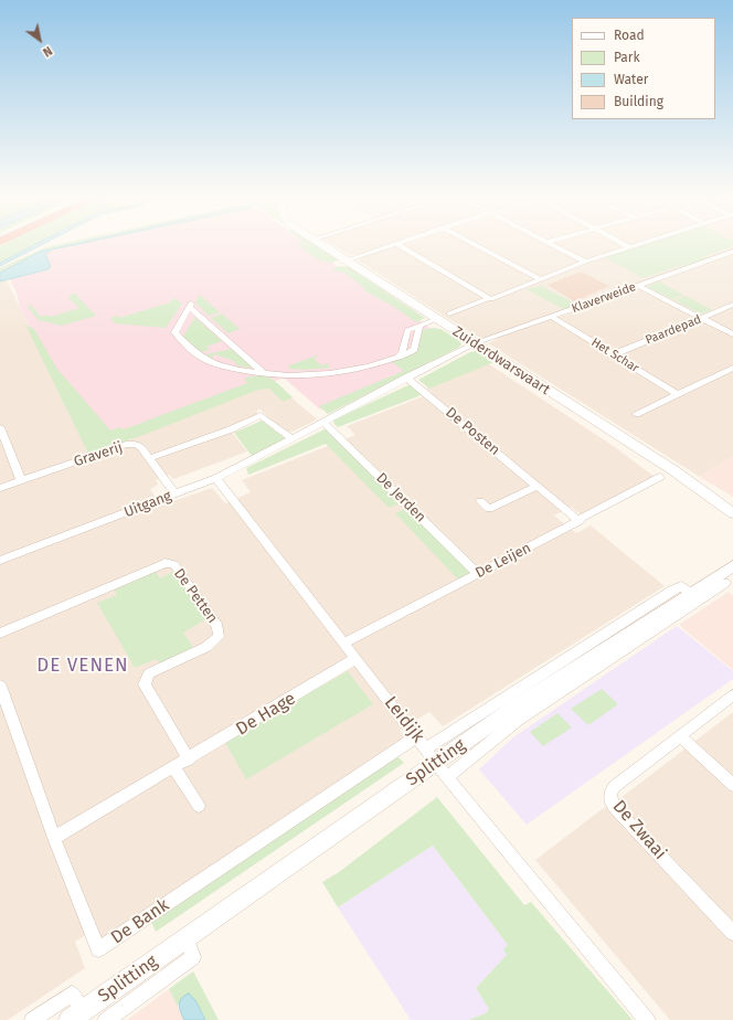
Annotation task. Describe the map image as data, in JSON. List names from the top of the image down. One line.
{"streets":{"street":["Klaverweide","Paardepad","Het Schar","Zuiderdwarsvaart","De Posten","Graverij","De Jerden","Uitgang","De Leijen","De Petten","De Hage","Leidijk","Splitting","De Zwaai","De Bank"]},"crossings":[["Klaverweide","Het Schar"],["Klaverweide","Zuiderdwarsvaart"],["Klaverweide","Uitgang"],["Paardepad","Het Schar"],["Zuiderdwarsvaart","Uitgang"],["De Posten","Uitgang"],["De Posten","De Leijen"],["Graverij","Uitgang"],["De Jerden","Uitgang"],["De Jerden","De Leijen"],["Uitgang","Leidijk"],["De Leijen","Leidijk"],["De Petten","De Hage"],["De Hage","Leidijk"],["De Hage","De Bank"],["Leidijk","Splitting"],["Leidijk","De Bank"],["Splitting","De Bank"]],"districts":["DE VENEN"],"legend":["Road","Park","Water","Building"],"north":"bottom right"}
